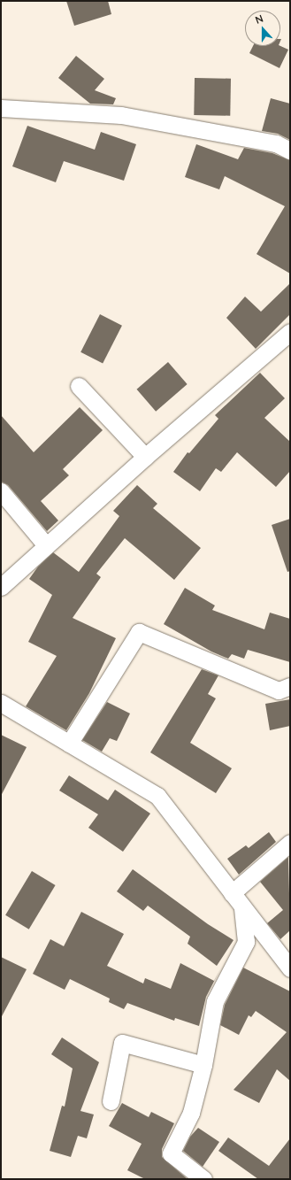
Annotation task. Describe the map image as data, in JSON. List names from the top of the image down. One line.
{"north":"top"}
